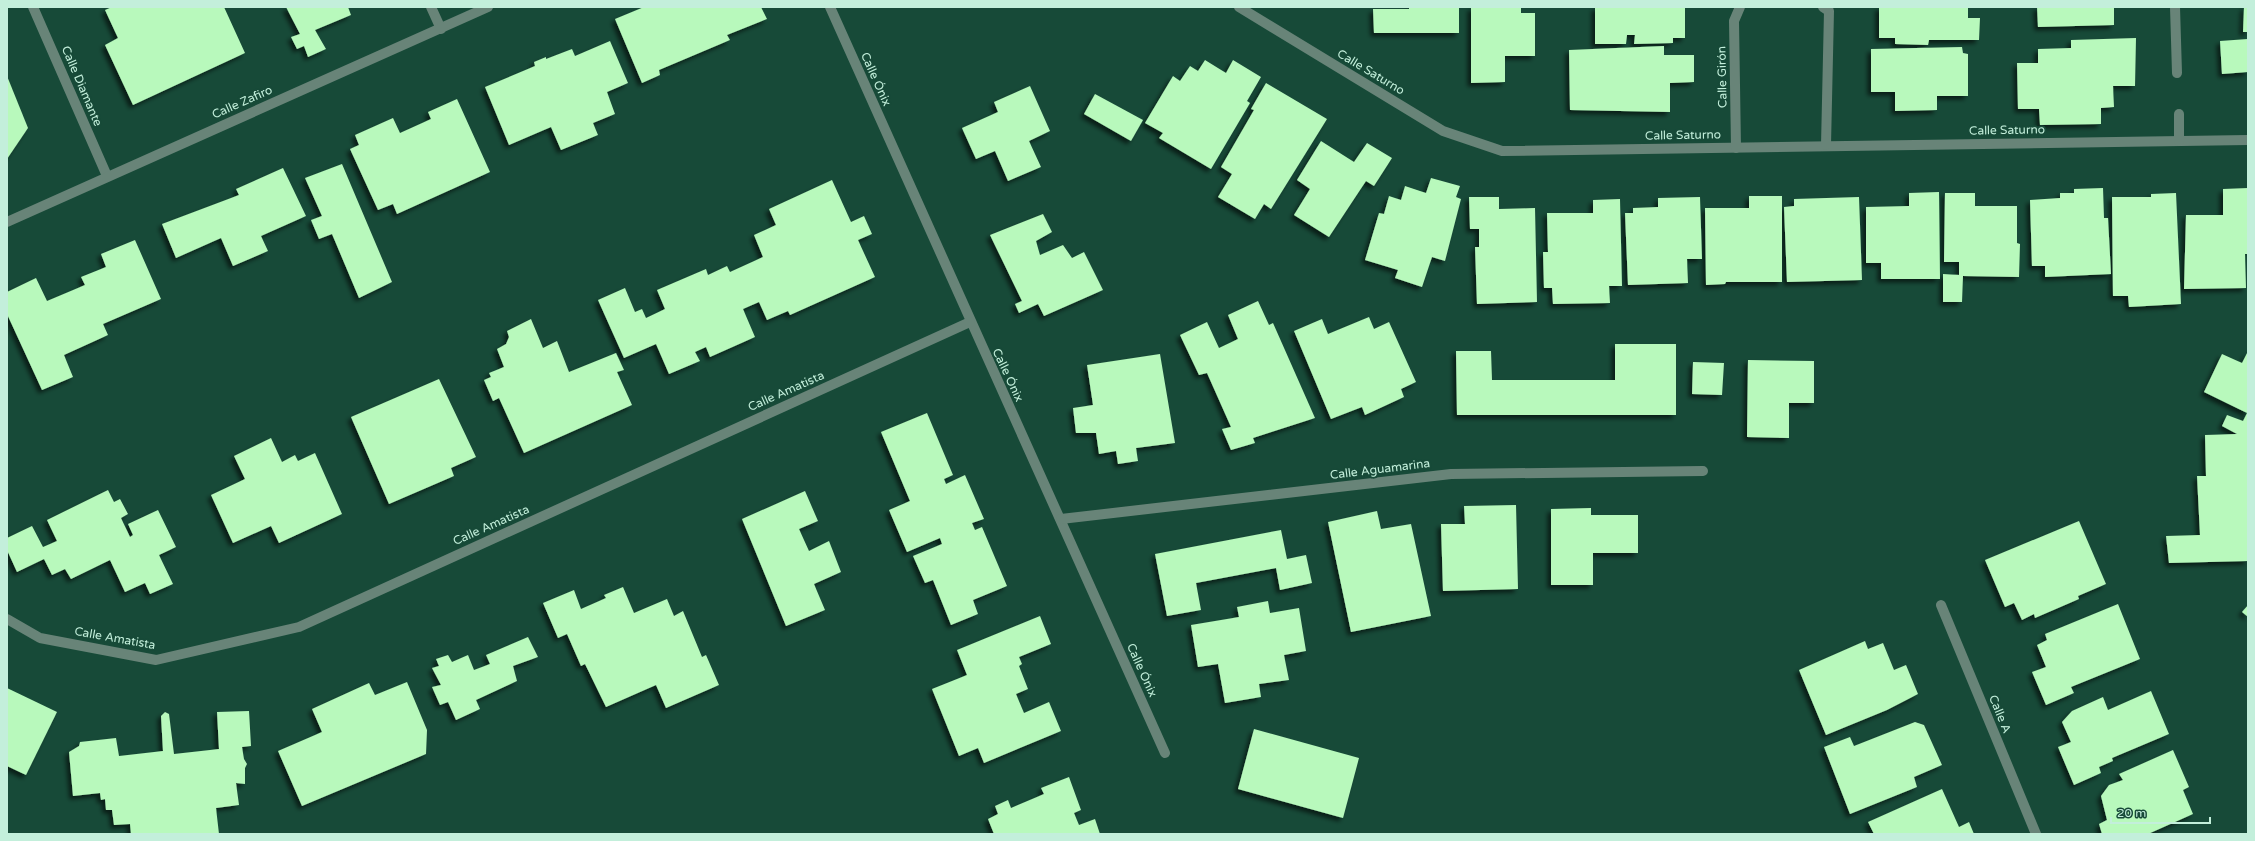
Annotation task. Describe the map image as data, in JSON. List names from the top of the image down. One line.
{"streets":{"street":["Calle Saturno","Calle Girón","Calle Ónix","Calle Diamante","Calle Zafiro","Calle Amatista","Calle Aguamarina","Calle A"]},"crossings":[["Calle Saturno","Calle Girón"],["Calle Ónix","Calle Amatista"],["Calle Ónix","Calle Aguamarina"],["Calle Diamante","Calle Zafiro"]],"scale_bar":"20 m"}
